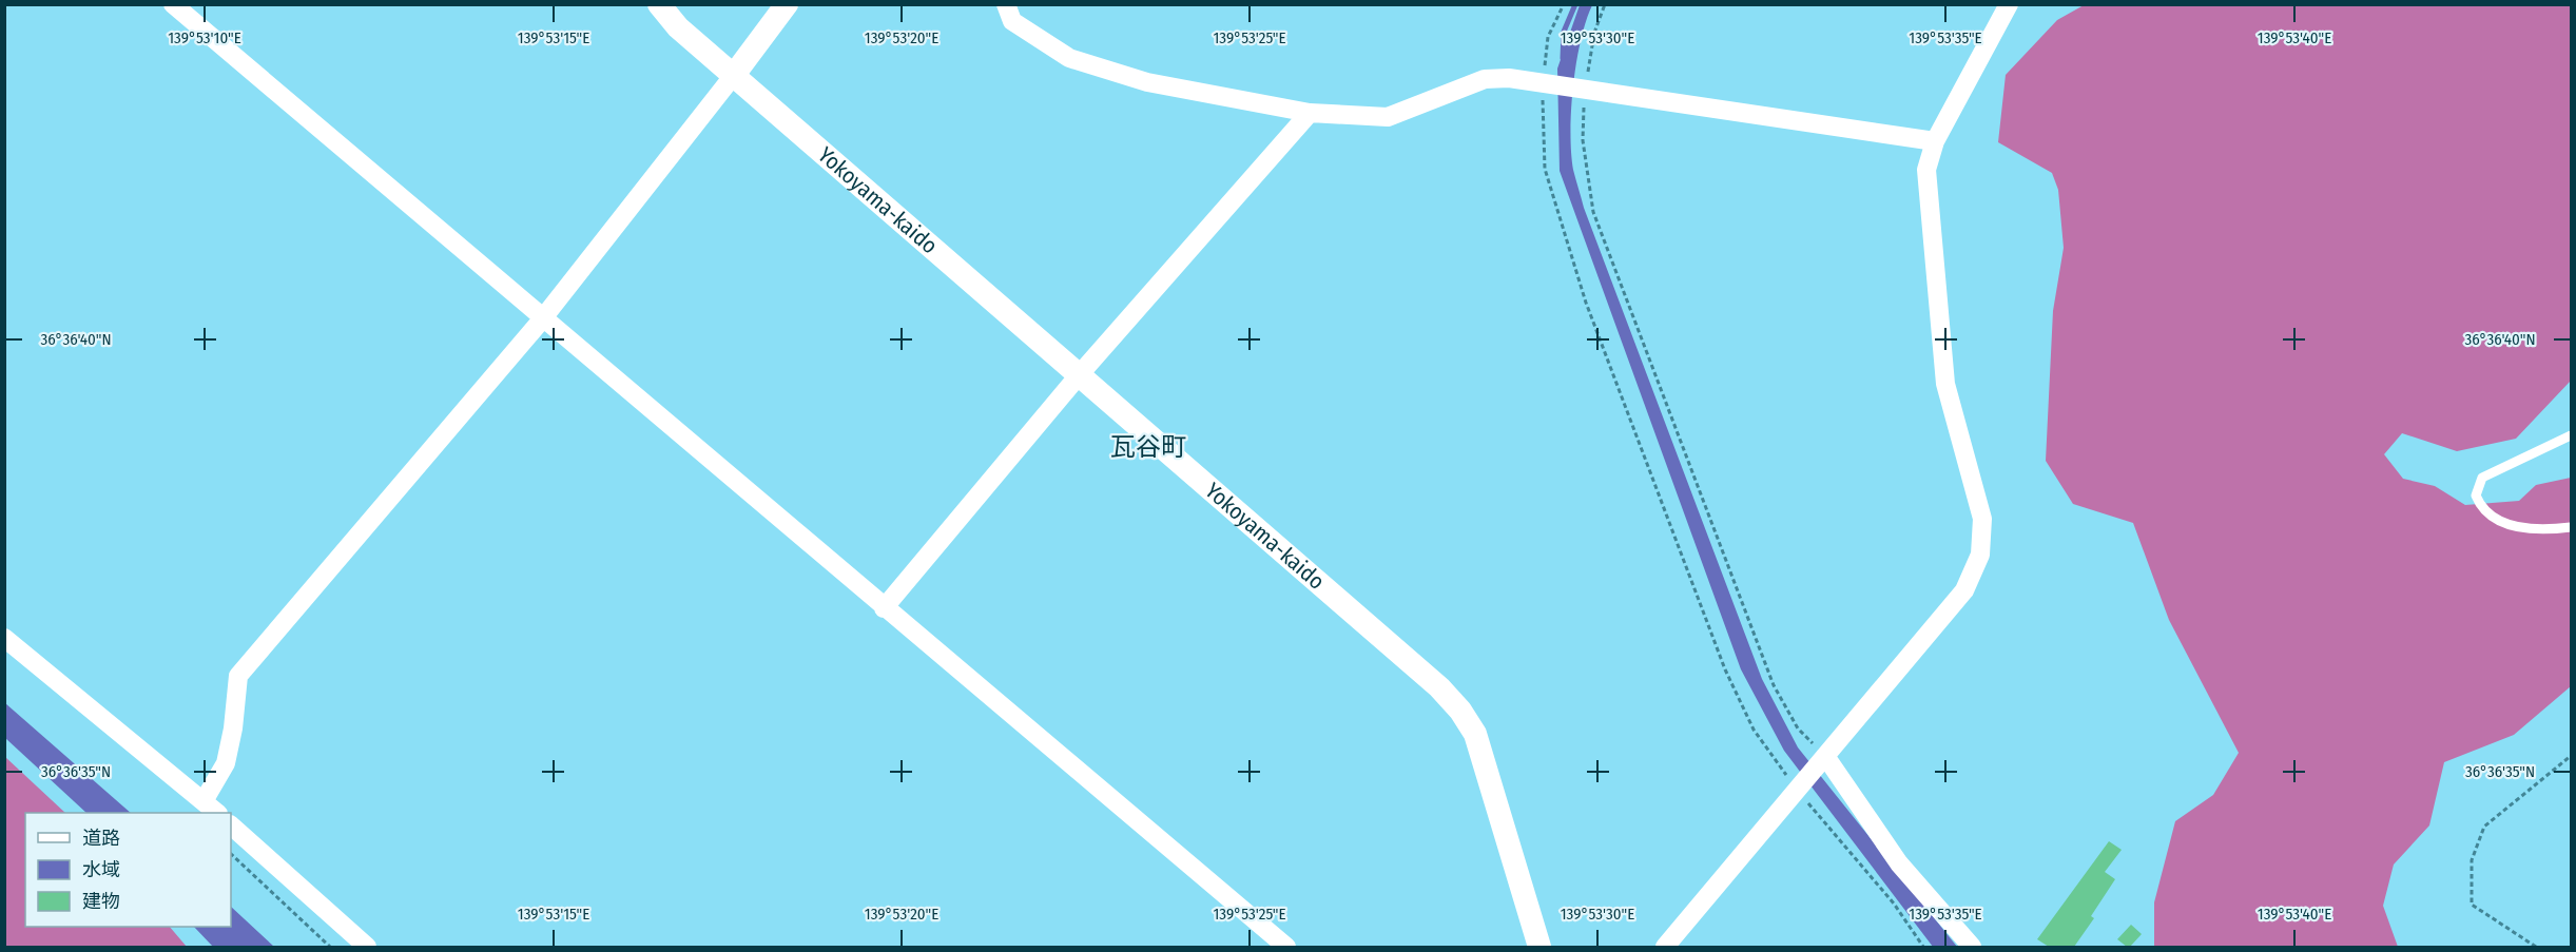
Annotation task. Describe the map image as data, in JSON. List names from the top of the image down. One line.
{"streets":{"street":["Yokoyama-kaido"]},"districts":["瓦谷町"],"legend":["道路","水域","建物"],"coordinates":["139°53'10\"E","139°53'15\"E","139°53'20\"E","139°53'25\"E","139°53'30\"E","139°53'35\"E","139°53'40\"E","36°36'40\"N","36°36'35\"N"]}
